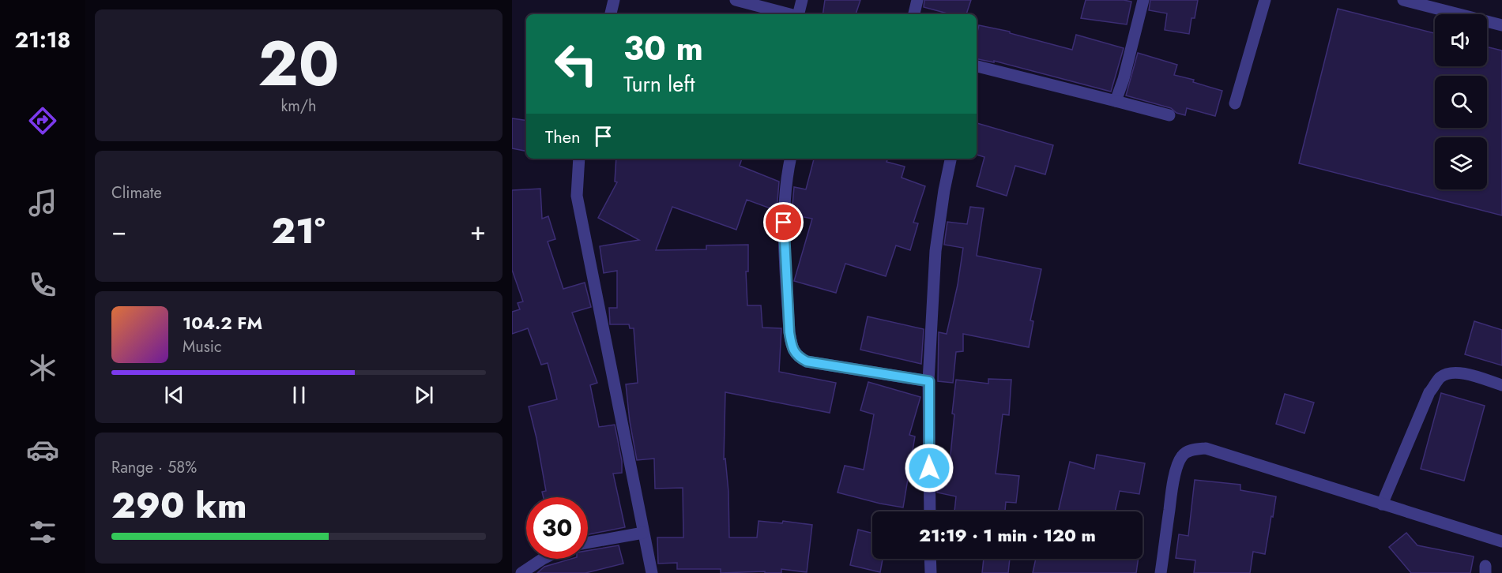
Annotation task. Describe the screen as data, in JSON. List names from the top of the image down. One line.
{"page":{"tabs":"21:18","tile":[["20","km/h"],"Climate",["Range · 58%","290 km"]],"turn":["30 m","Turn left"],"then":"Then","heat":["−","21°","+"],"song":["104.2 FM","Music"],"limit":"30","trip":"21:19 · 1 min · 120 m"}}
